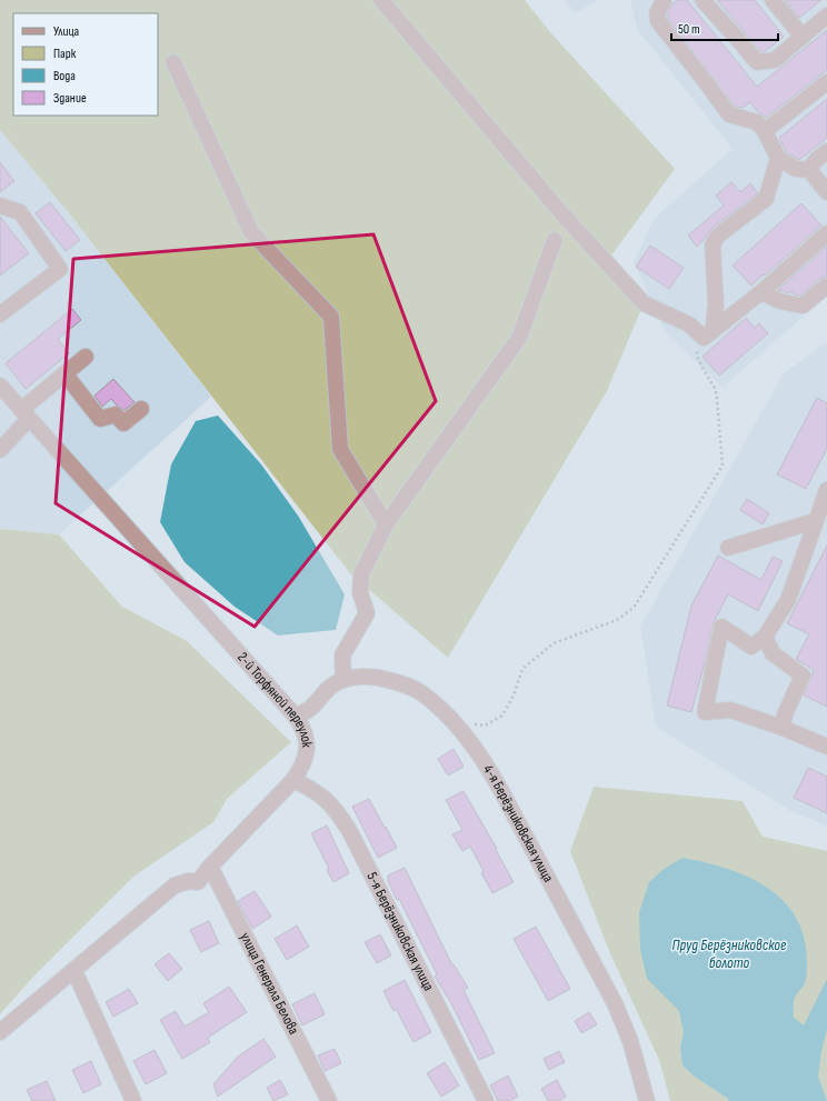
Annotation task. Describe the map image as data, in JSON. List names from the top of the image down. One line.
{"streets":{"street":["2-й Торфяной переулок","4-я Берёзниковская улица","5-я Берёзниковская улица","улица Генерала Белова"]},"crossings":[["2-й Торфяной переулок","4-я Берёзниковская улица"],["2-й Торфяной переулок","5-я Берёзниковская улица"],["2-й Торфяной переулок","улица Генерала Белова"]],"water":["Пруд Берёзниковское болото"],"legend":["Улица","Парк","Вода","Здание"],"scale_bar":"50 m"}
